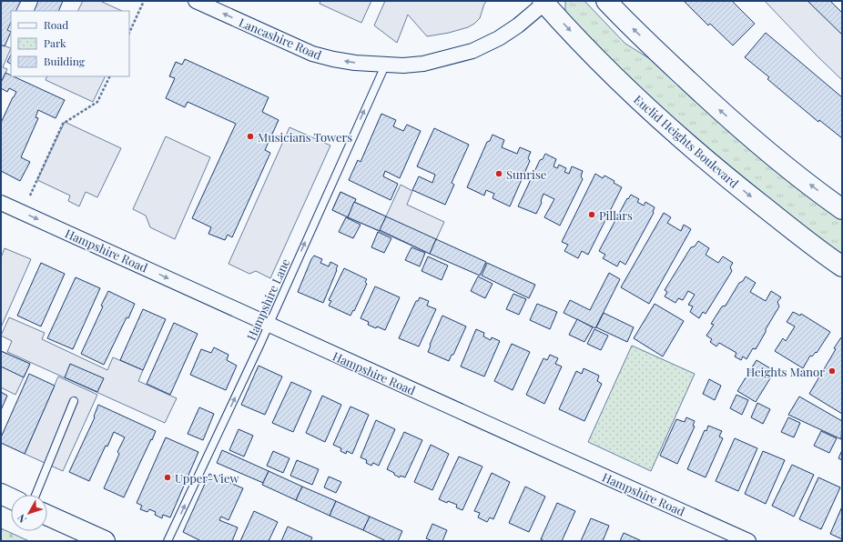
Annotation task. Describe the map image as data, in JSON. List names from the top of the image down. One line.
{"streets":{"main road":["Euclid Heights Boulevard"],"street":["Lancashire Road","Hampshire Road"],"lane":["Hampshire Lane"]},"crossings":[["Lancashire Road","Euclid Heights Boulevard"],["Lancashire Road","Hampshire Lane"],["Hampshire Road","Hampshire Lane"]],"one_way":["Lancashire Road","Hampshire Road","Hampshire Lane"],"places":["Musicians Towers","Sunrise","Pillars","Heights Manor","Upper-View"],"legend":["Road","Park","Building"],"north":"bottom left"}
